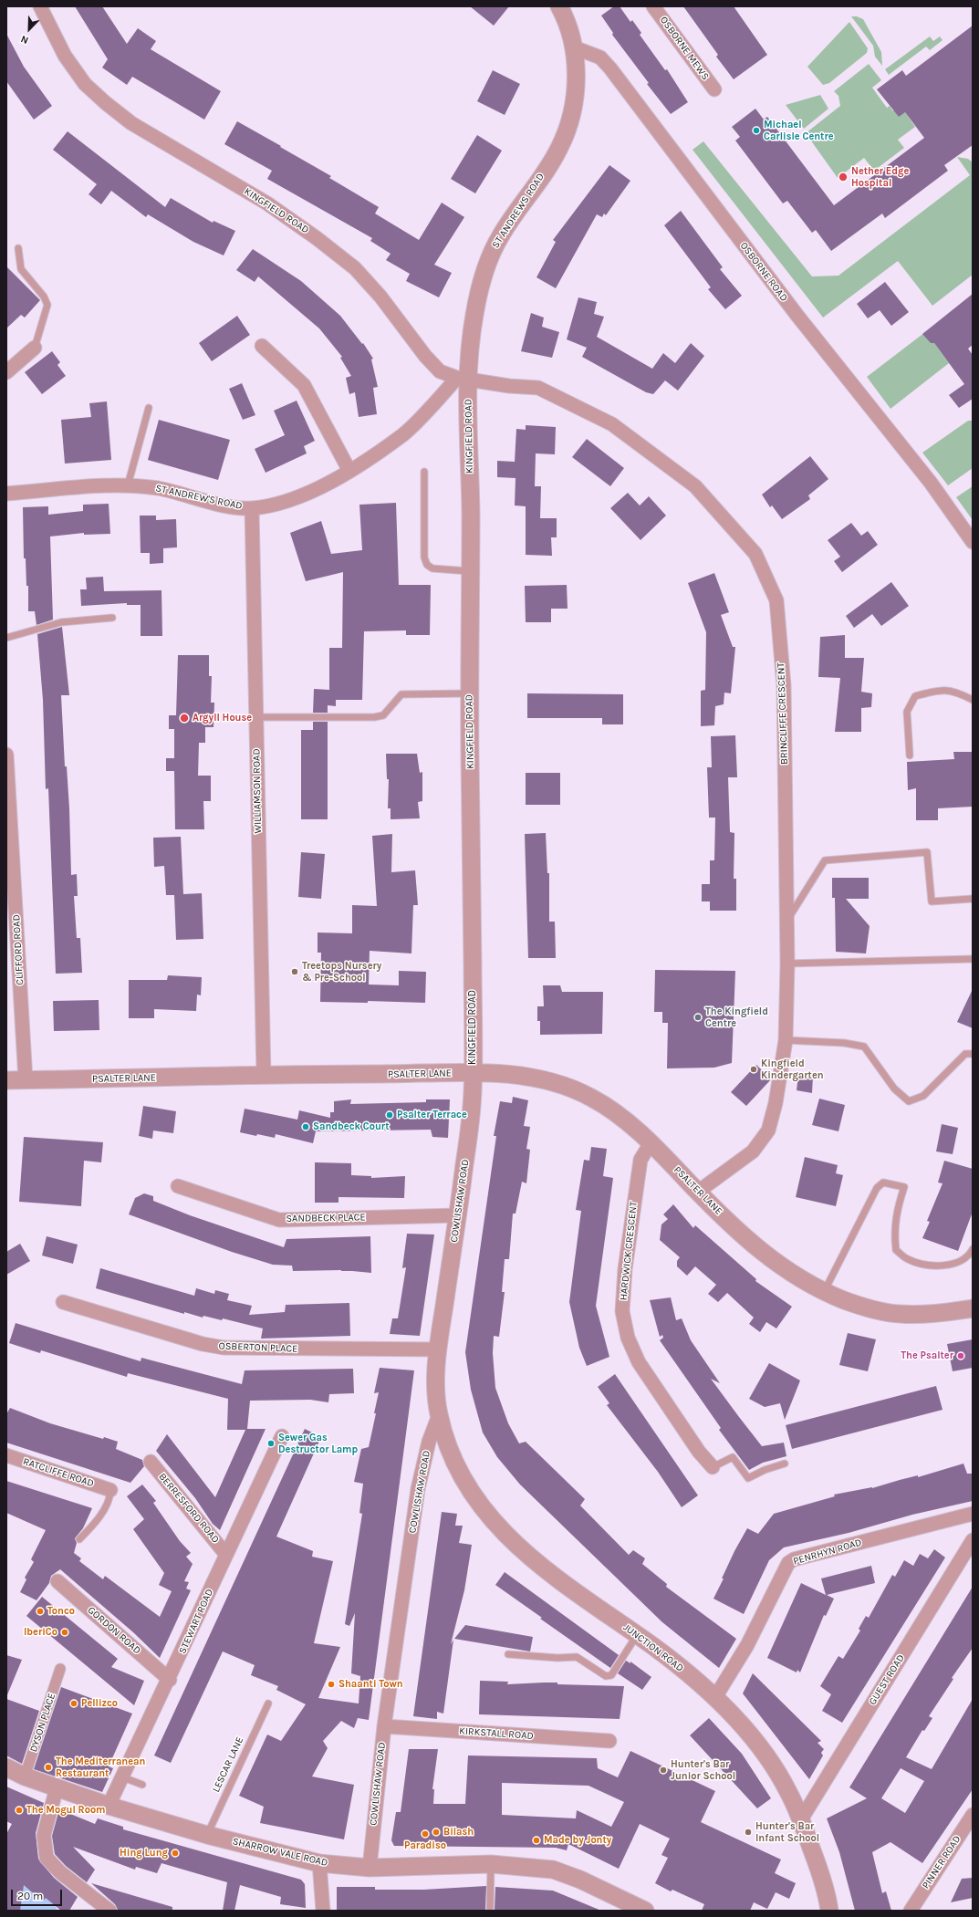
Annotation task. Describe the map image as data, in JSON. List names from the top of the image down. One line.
{"streets":{"street":["OSBORNE MEWS","KINGFIELD ROAD","ST ANDREWS ROAD","OSBORNE ROAD","ST ANDREW'S ROAD","BRINCLIFFE CRESCENT","WILLIAMSON ROAD","CLIFFORD ROAD","PSALTER LANE","COWLISHAW ROAD","SANDBECK PLACE","HARDWICK CRESCENT","OSBERTON PLACE","RATCLIFFE ROAD","BERRESFORD ROAD","PENRHYN ROAD","STEWART ROAD","GORDON ROAD","JUNCTION ROAD","GUEST ROAD","DYSON PLACE","KIRKSTALL ROAD","SHARROW VALE ROAD","PINNER ROAD"],"lane":["LESCAR LANE"]},"crossings":[["KINGFIELD ROAD","ST ANDREWS ROAD"],["KINGFIELD ROAD","ST ANDREW'S ROAD"],["KINGFIELD ROAD","BRINCLIFFE CRESCENT"],["KINGFIELD ROAD","PSALTER LANE"],["KINGFIELD ROAD","COWLISHAW ROAD"],["ST ANDREWS ROAD","OSBORNE ROAD"],["ST ANDREWS ROAD","ST ANDREW'S ROAD"],["ST ANDREWS ROAD","BRINCLIFFE CRESCENT"],["ST ANDREW'S ROAD","BRINCLIFFE CRESCENT"],["ST ANDREW'S ROAD","WILLIAMSON ROAD"],["BRINCLIFFE CRESCENT","PSALTER LANE"],["WILLIAMSON ROAD","PSALTER LANE"],["CLIFFORD ROAD","PSALTER LANE"],["PSALTER LANE","COWLISHAW ROAD"],["PSALTER LANE","HARDWICK CRESCENT"],["COWLISHAW ROAD","SANDBECK PLACE"],["COWLISHAW ROAD","OSBERTON PLACE"],["COWLISHAW ROAD","JUNCTION ROAD"],["COWLISHAW ROAD","KIRKSTALL ROAD"],["COWLISHAW ROAD","SHARROW VALE ROAD"],["BERRESFORD ROAD","STEWART ROAD"],["PENRHYN ROAD","JUNCTION ROAD"],["STEWART ROAD","GORDON ROAD"],["STEWART ROAD","SHARROW VALE ROAD"],["JUNCTION ROAD","GUEST ROAD"],["DYSON PLACE","SHARROW VALE ROAD"],["LESCAR LANE","SHARROW VALE ROAD"]],"places":["Michael Carlisle Centre","Nether Edge Hospital","Argyll House","Treetops Nursery & Pre-School","The Kingfield Centre","Kingfield Kindergarten","Psalter Terrace","Sandbeck Court","The Psalter","Sewer Gas Destructor Lamp","Tonco","IberiCo","Shaanti Town","Pellizco","The Mediterranean Restaurant","Hunter's Bar Junior School","The Mogul Room","Bilash","Hunter's Bar Infant School","Paradiso","Made by Jonty","Hing Lung"],"scale_bar":"20 m","north":"bottom left"}
